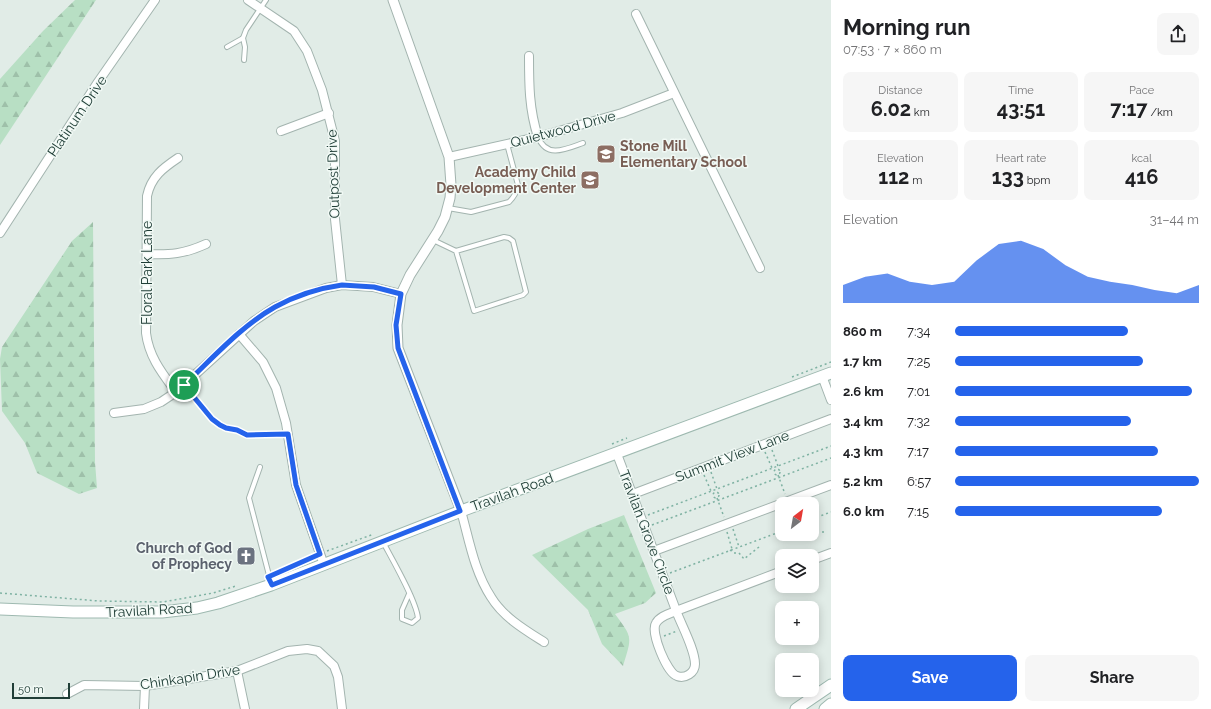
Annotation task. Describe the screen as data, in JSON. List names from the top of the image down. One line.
{"streets":{"main road":["Travilah Road"],"street":["Platinum Drive","Quietwood Drive","Outpost Drive","Floral Park Lane","Summit View Lane","Travilah Grove Circle","Chinkapin Drive"]},"crossings":[["Summit View Lane","Travilah Grove Circle"],["Travilah Road","Travilah Grove Circle"]],"places":{"school or university":["Stone Mill Elementary School","Academy Child Development Center"],"church":["Church of God of Prophecy"]},"scale_bar":"50 m","north":"top right","page":{"heading":["Morning run","07:53 · 7 × 860 m"],"stats":[["Distance","6.02 km"],["Time","43:51"],["Pace","7:17 /km"],["Elevation","112 m"],["Heart rate","133 bpm"],["kcal","416"]],"chart":["Elevation","31–44 m"],"list":[{"name":"860 m","note":"7:34"},{"name":"1.7 km","note":"7:25"},{"name":"2.6 km","note":"7:01"},{"name":"3.4 km","note":"7:32"},{"name":"4.3 km","note":"7:17"},{"name":"5.2 km","note":"6:57"},{"name":"6.0 km","note":"7:15"}],"map_buttons":["+","−"],"buttons":["Save","Share"],"scale":"50 m"}}
